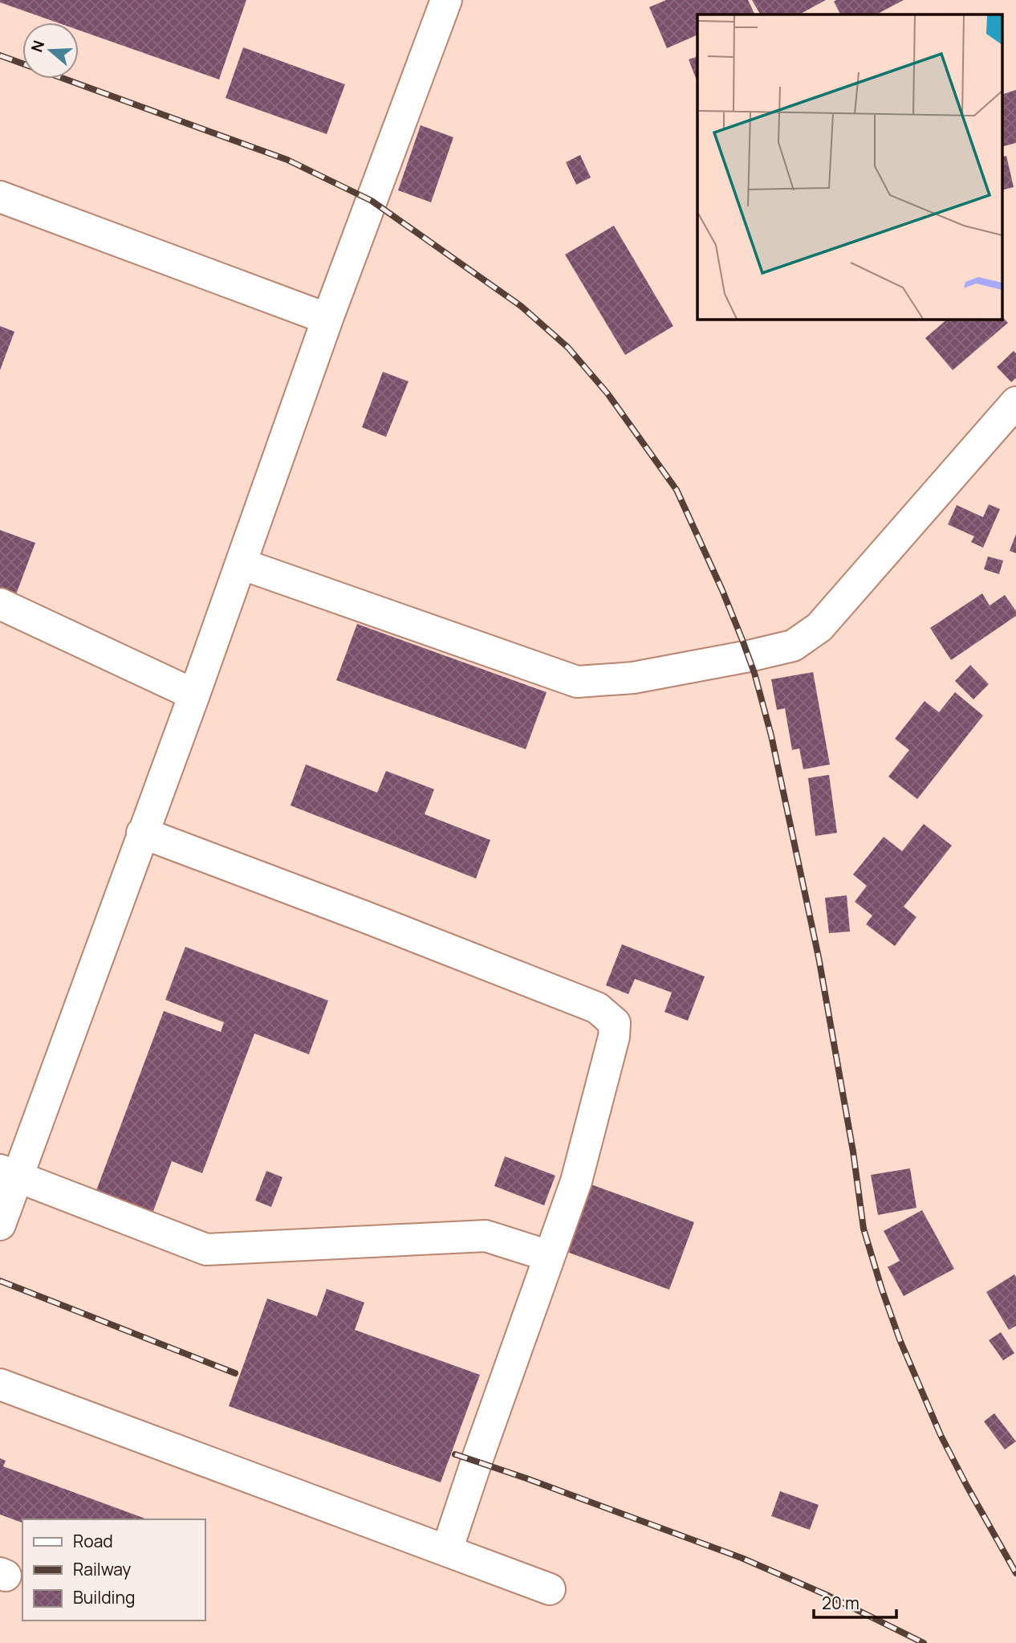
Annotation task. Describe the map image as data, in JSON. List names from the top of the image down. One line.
{"legend":["Road","Railway","Building"],"scale_bar":"20 m","north":"left"}
